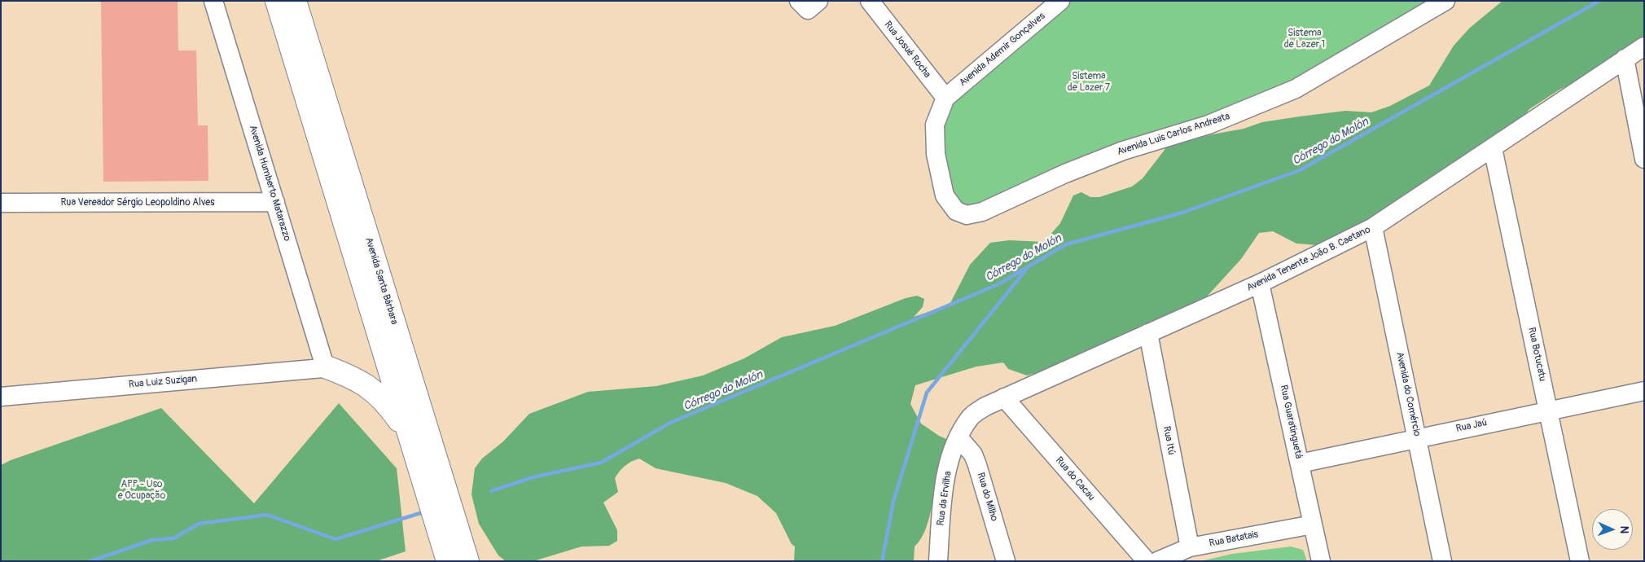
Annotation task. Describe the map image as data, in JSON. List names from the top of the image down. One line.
{"streets":{"main road":["Avenida Santa Bárbara"],"street":["Rua Josué Rocha","Avenida Ademir Gonçalves","Avenida Luis Carlos Andreata","Avenida Humberto Matarazzo","Rua Vereador Sérgio Leopoldino Alves","Avenida Tenente João B. Caetano","Rua Botucatu","Rua Luiz Suzigan","Avenida do Comércio","Rua Guaratinguetá","Rua Jaú","Rua Itú","Rua do Cacau","Rua do Milho","Rua da Ervilha","Rua Batatais"]},"crossings":[["Rua Josué Rocha","Avenida Ademir Gonçalves"],["Rua Josué Rocha","Avenida Luis Carlos Andreata"],["Avenida Ademir Gonçalves","Avenida Luis Carlos Andreata"],["Avenida Humberto Matarazzo","Rua Vereador Sérgio Leopoldino Alves"],["Avenida Humberto Matarazzo","Rua Luiz Suzigan"],["Avenida Tenente João B. Caetano","Rua Botucatu"],["Avenida Tenente João B. Caetano","Avenida do Comércio"],["Avenida Tenente João B. Caetano","Rua Guaratinguetá"],["Avenida Tenente João B. Caetano","Rua Itú"],["Avenida Tenente João B. Caetano","Rua do Cacau"],["Avenida Tenente João B. Caetano","Rua do Milho"],["Avenida Tenente João B. Caetano","Rua da Ervilha"],["Rua Botucatu","Rua Jaú"],["Avenida do Comércio","Rua Jaú"],["Rua Guaratinguetá","Rua Jaú"],["Rua Guaratinguetá","Rua Batatais"],["Rua Itú","Rua Batatais"],["Rua do Milho","Rua da Ervilha"]],"water":["Córrego do Molón"],"parks":["Sistema de Lazer 1","Sistema de Lazer 7","APP - Uso e Ocupação"],"north":"right"}
